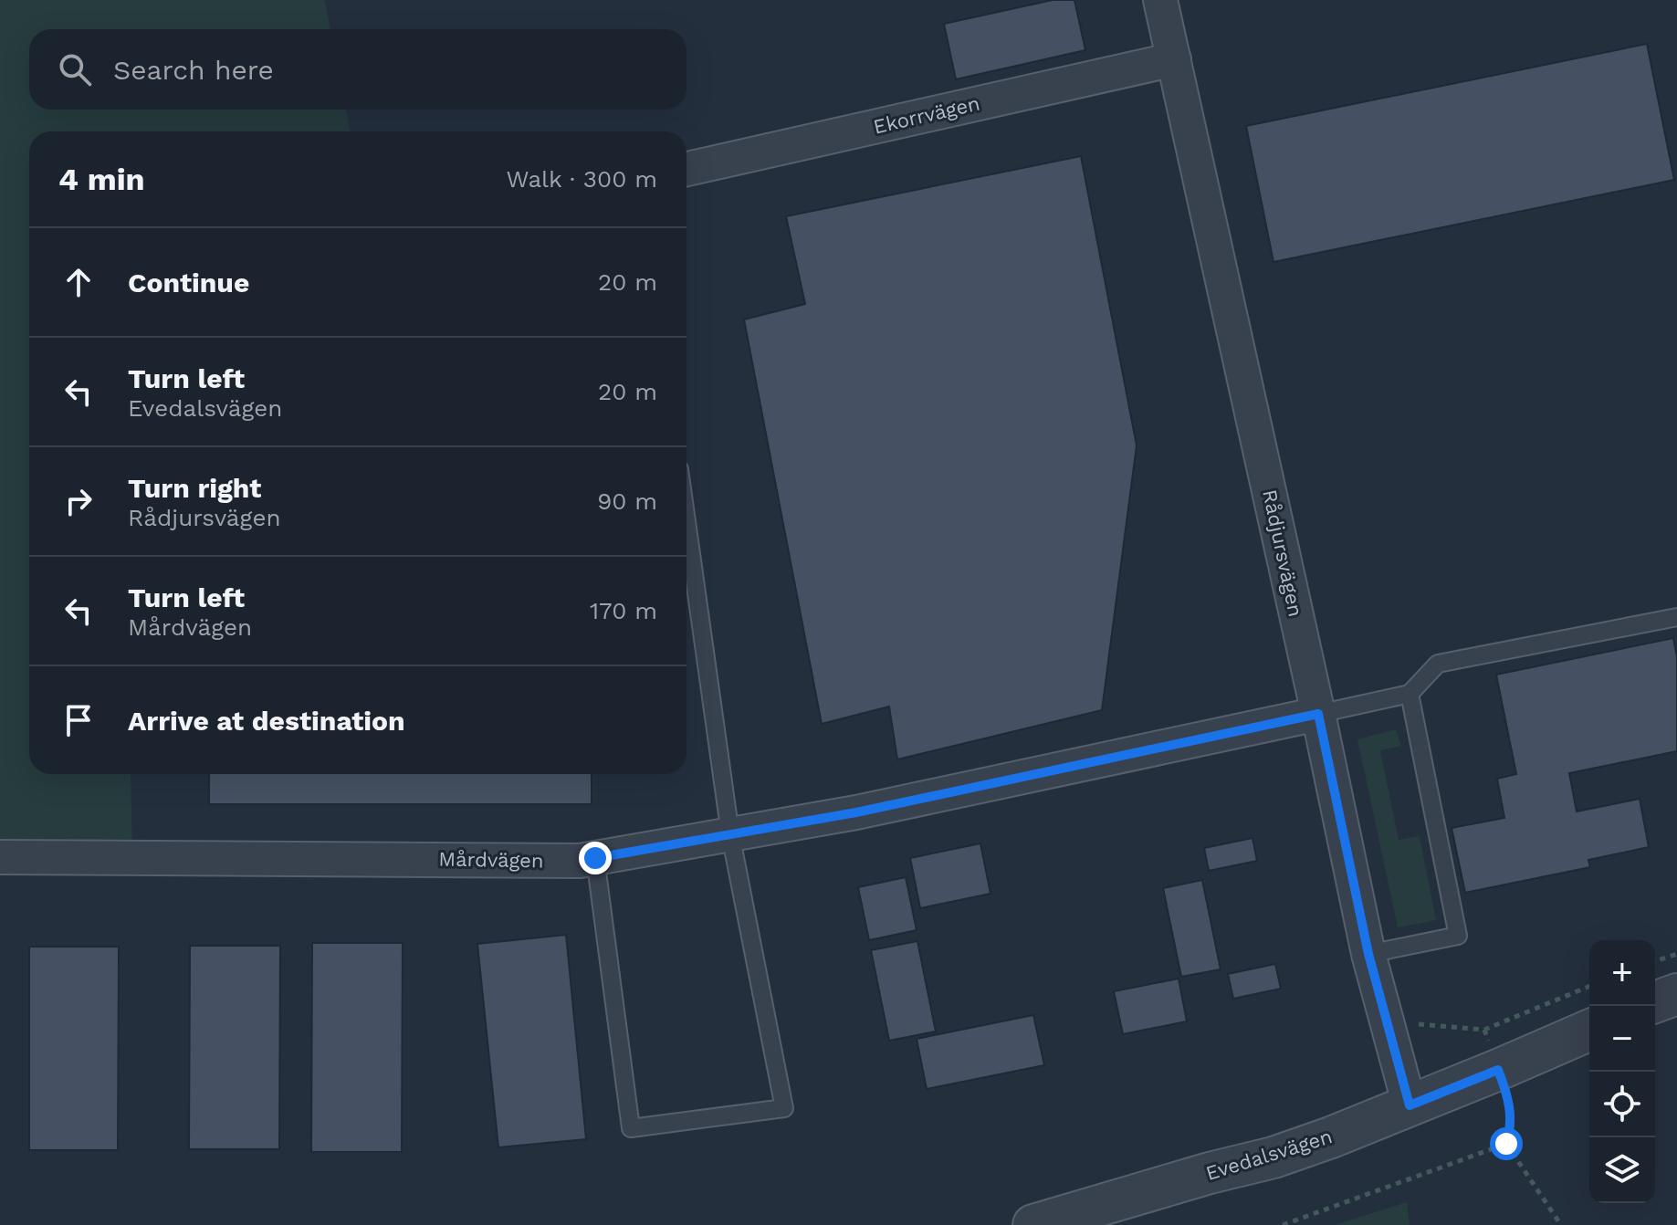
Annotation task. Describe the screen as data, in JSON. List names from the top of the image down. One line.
{"streets":{"street":["Ekorrvägen","Rådjursvägen","Mårdvägen","Evedalsvägen"]},"crossings":[["Ekorrvägen","Rådjursvägen"],["Rådjursvägen","Mårdvägen"],["Rådjursvägen","Evedalsvägen"]],"page":{"search":"Search here","heading":["4 min","Walk · 300 m"],"list":[["Continue","20 m"],["Turn left","Evedalsvägen","20 m"],["Turn right","Rådjursvägen","90 m"],["Turn left","Mårdvägen","170 m"],"Arrive at destination"],"map_buttons":["+","−"]}}
